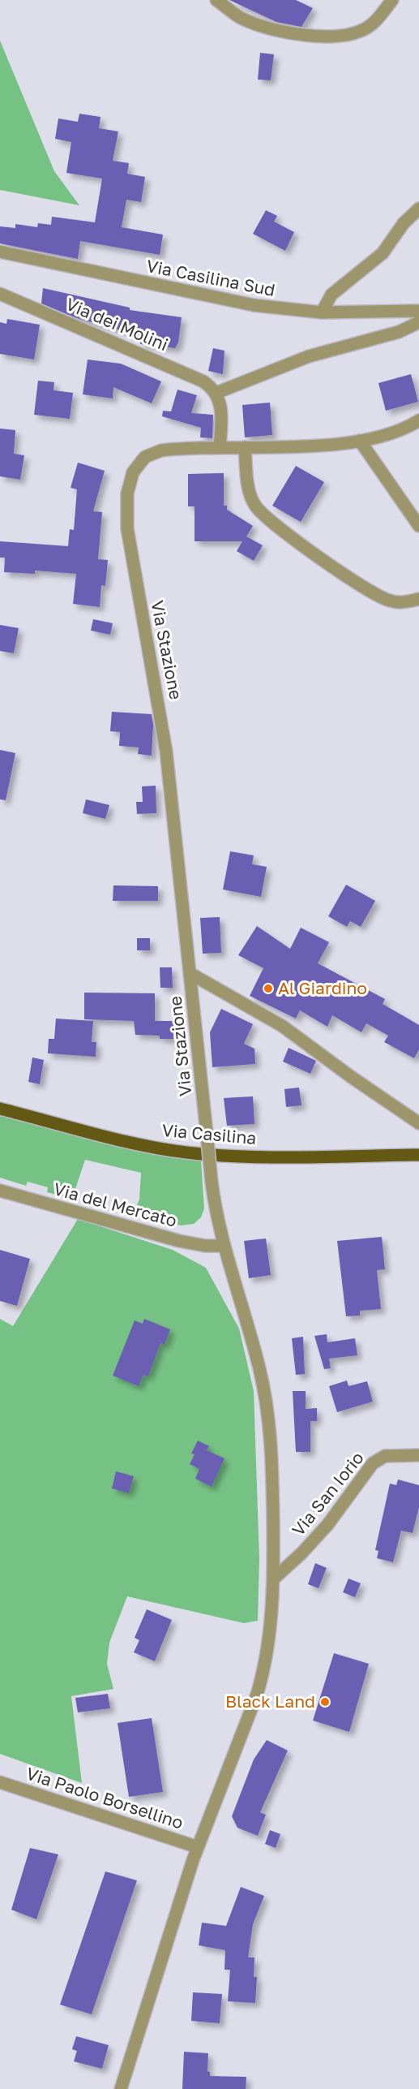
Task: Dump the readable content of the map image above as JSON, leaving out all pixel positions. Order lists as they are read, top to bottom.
{
  "streets": {
    "main road": ["Via Casilina"],
    "street": [
      "Via Casilina Sud",
      "Via dei Molini",
      "Via Stazione",
      "Via del Mercato",
      "Via San Iorio",
      "Via Paolo Borsellino"
    ]
  },
  "crossings": [
    ["Via Stazione", "Via del Mercato"],
    ["Via Stazione", "Via San Iorio"],
    ["Via Stazione", "Via Paolo Borsellino"]
  ],
  "places": ["Al Giardino", "Black Land"]
}
